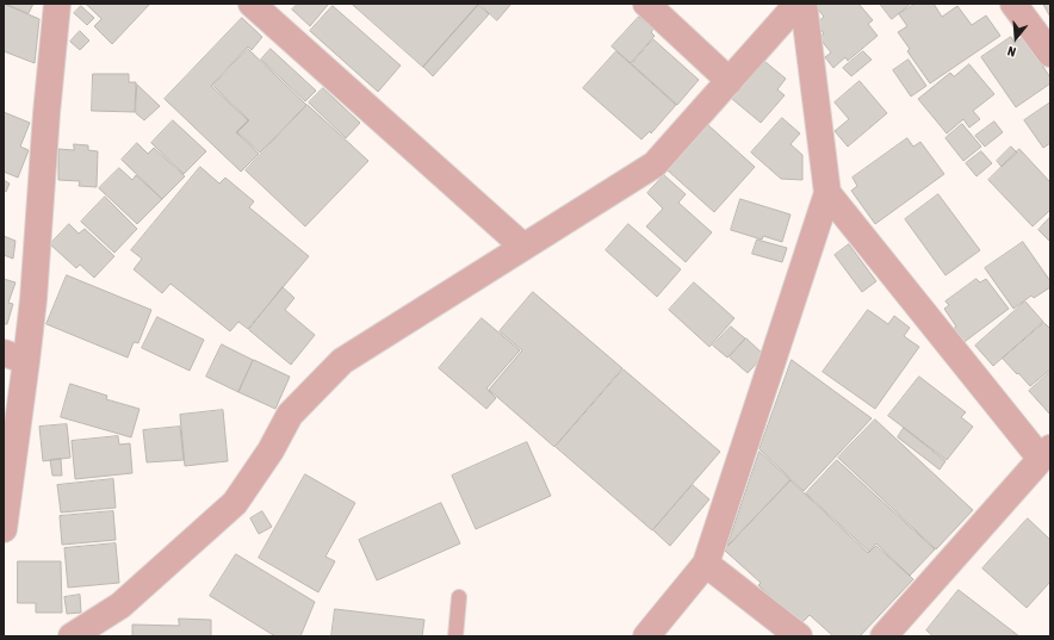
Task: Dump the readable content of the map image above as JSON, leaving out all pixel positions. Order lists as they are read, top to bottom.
{
  "north": "bottom"
}
